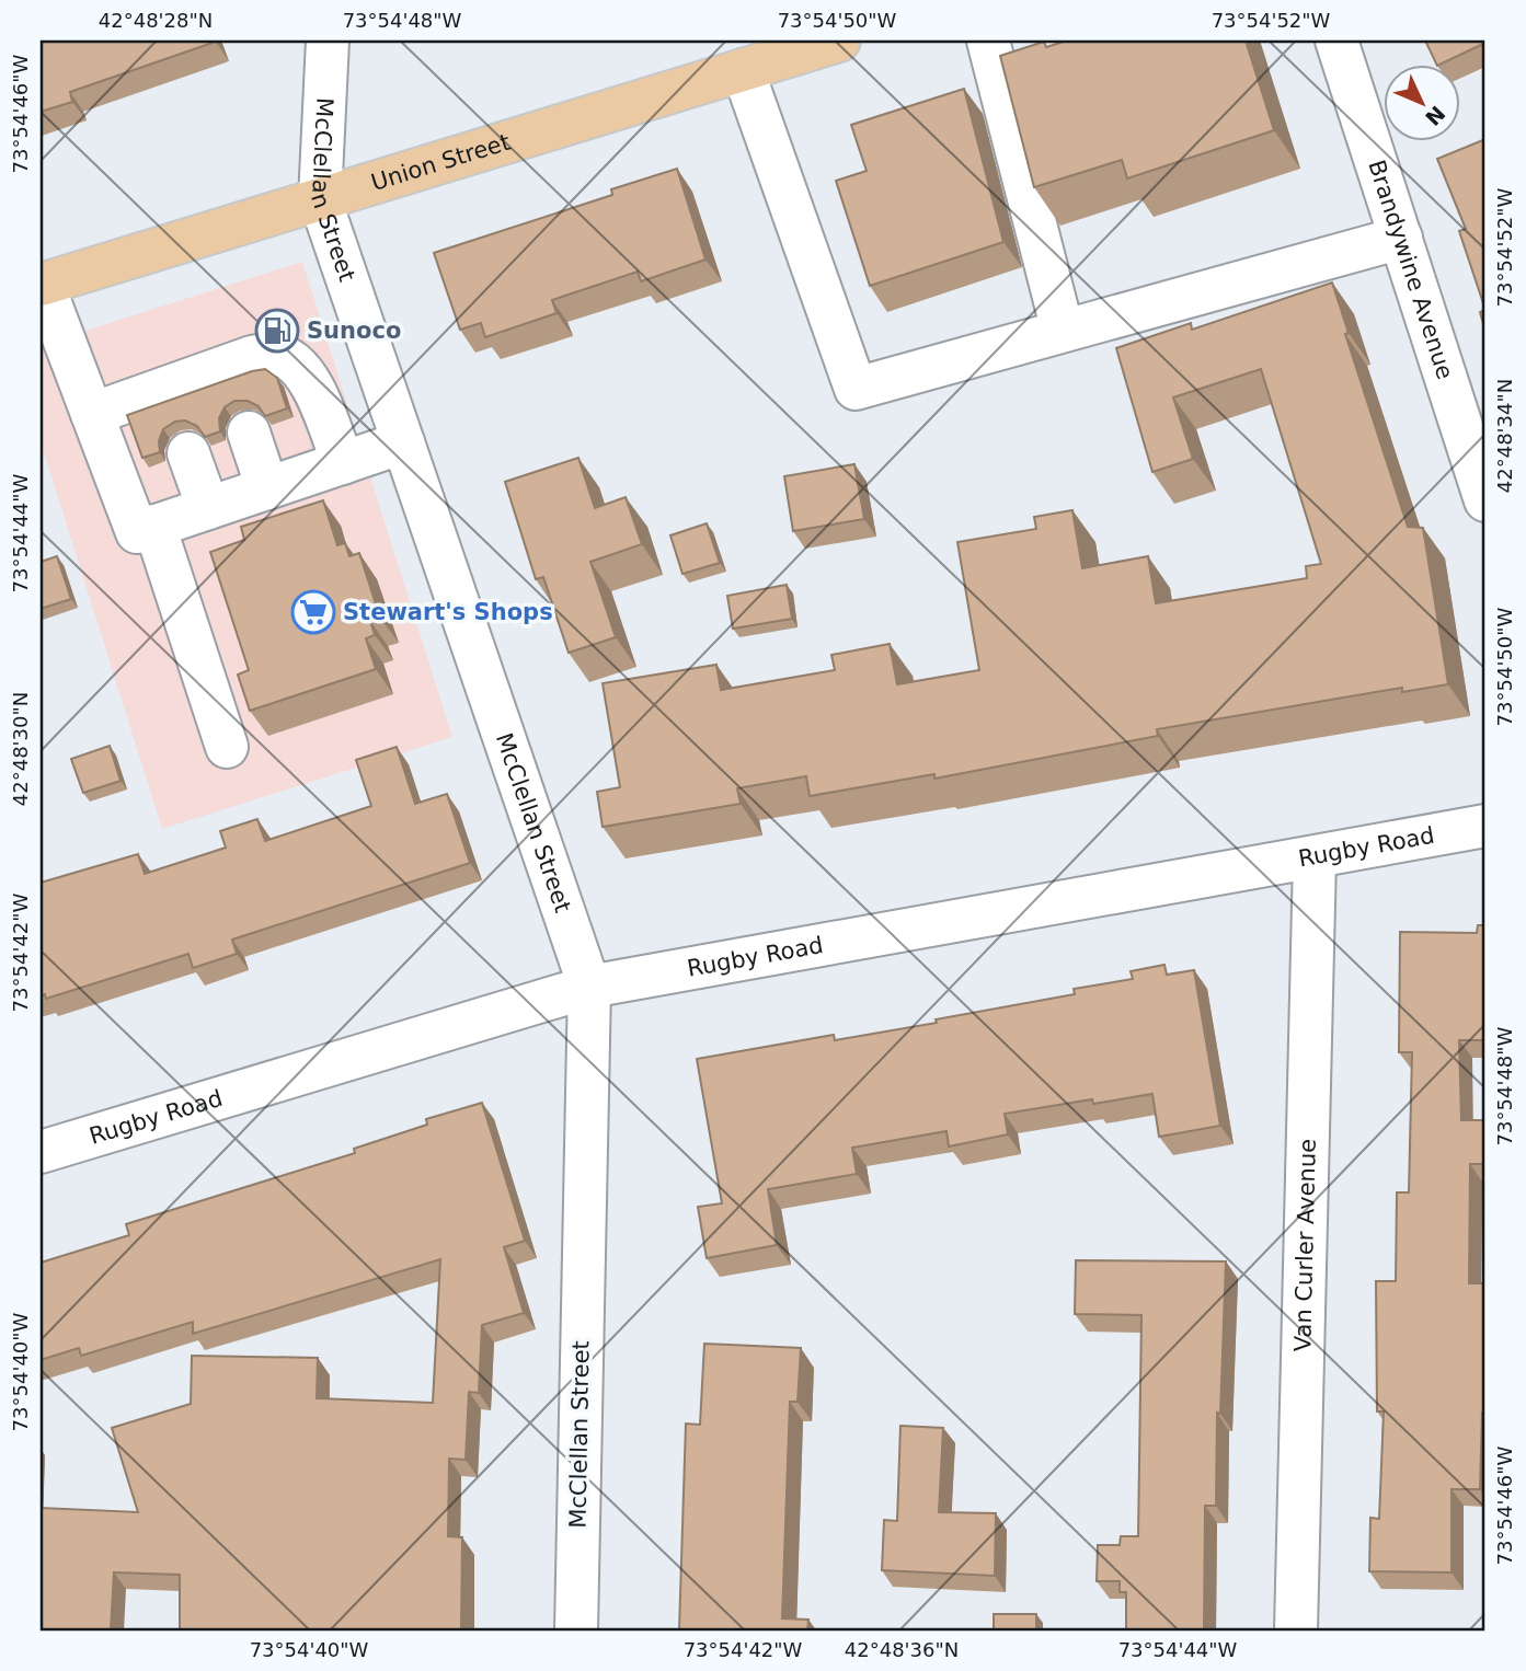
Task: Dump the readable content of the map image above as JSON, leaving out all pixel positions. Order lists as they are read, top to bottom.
{
  "streets": {
    "main road": ["Union Street"],
    "street": [
      "McClellan Street",
      "Brandywine Avenue",
      "Rugby Road",
      "Van Curler Avenue"
    ]
  },
  "crossings": [
    ["Union Street", "McClellan Street"],
    ["McClellan Street", "Rugby Road"],
    ["Rugby Road", "Van Curler Avenue"]
  ],
  "places": {
    "fuel station": ["Sunoco"],
    "supermarket": ["Stewart's Shops"]
  },
  "north": "bottom right",
  "coordinates": [
    "42°48'28\"N",
    "73°54'48\"W",
    "73°54'50\"W",
    "73°54'52\"W",
    "73°54'46\"W",
    "42°48'34\"N",
    "73°54'44\"W",
    "42°48'30\"N",
    "73°54'42\"W",
    "73°54'40\"W",
    "42°48'36\"N"
  ]
}
